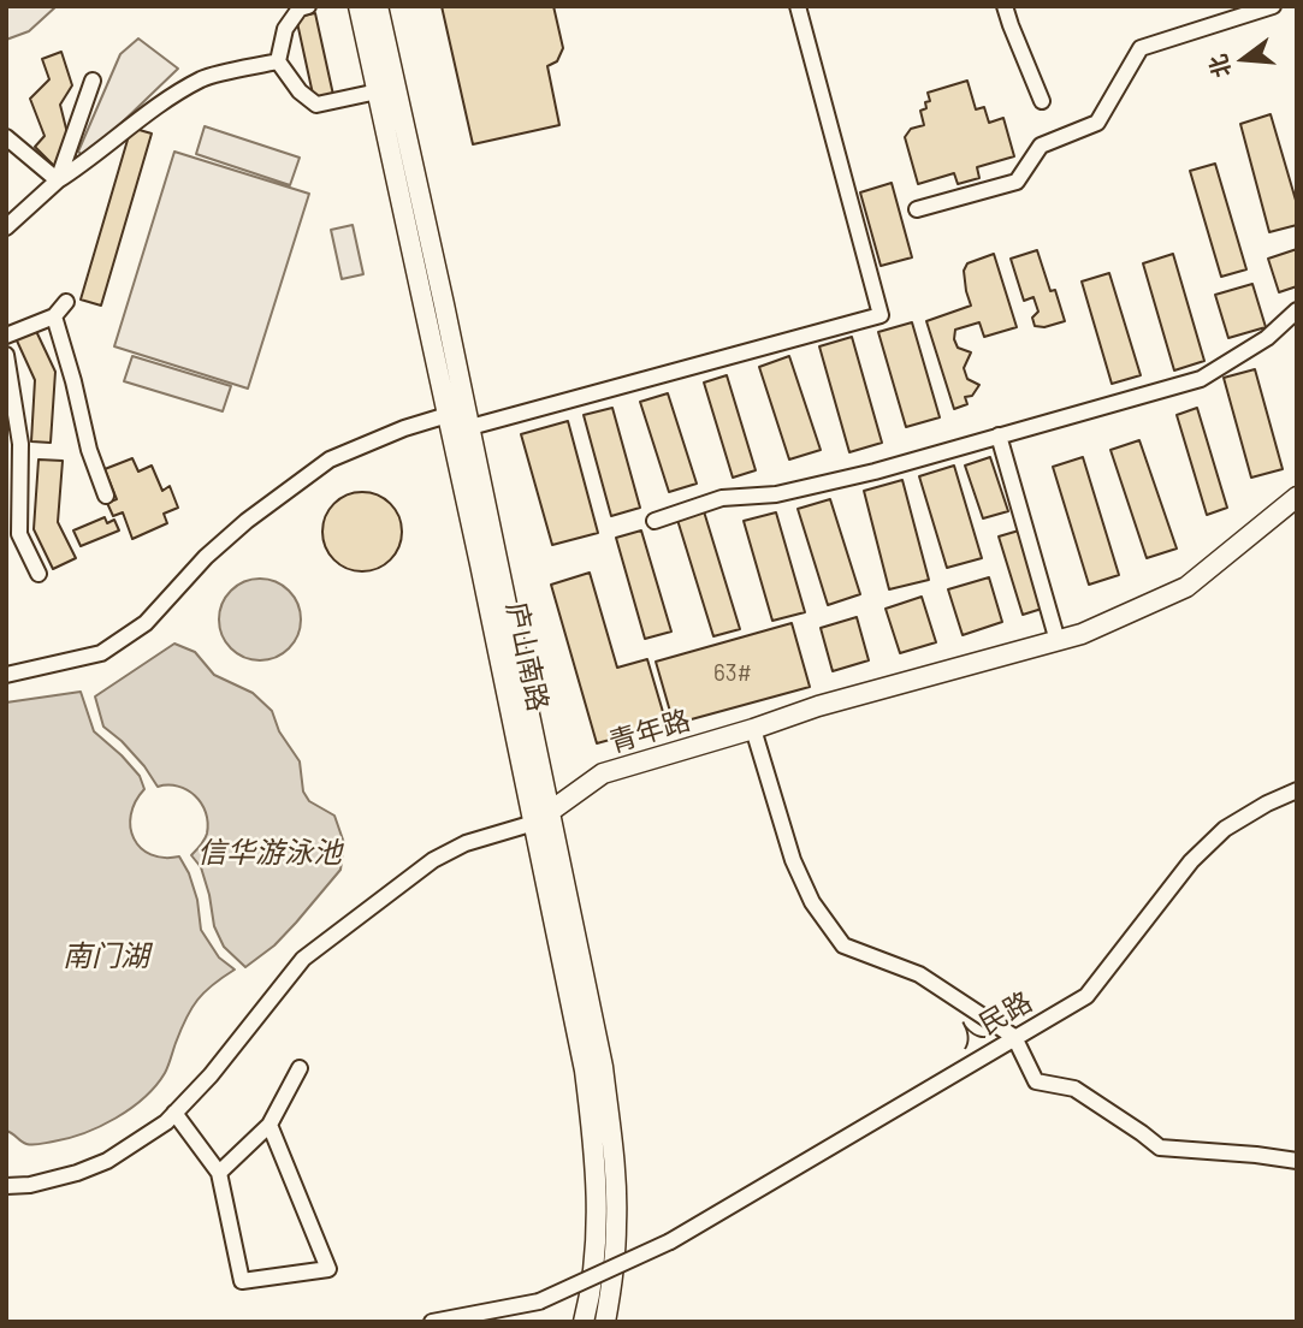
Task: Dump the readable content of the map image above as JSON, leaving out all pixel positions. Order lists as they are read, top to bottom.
{
  "streets": {
    "main road": ["庐山南路", "青年路"],
    "street": ["人民路"]
  },
  "crossings": [
    ["庐山南路", "青年路"]
  ],
  "water": ["信华游泳池", "南门湖"],
  "house_numbers": ["63#"],
  "north": "left"
}
